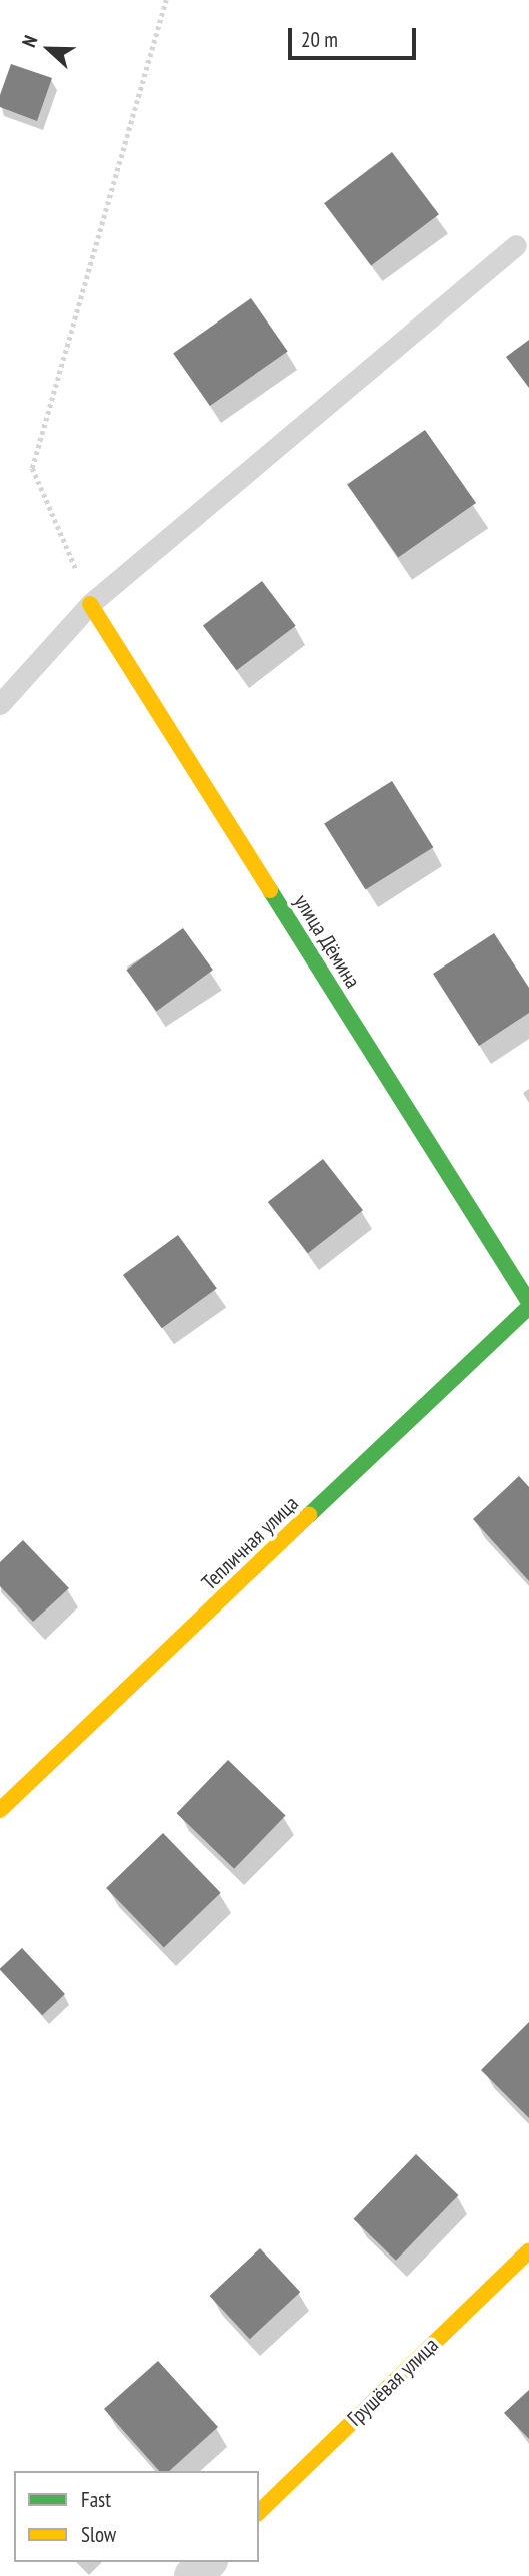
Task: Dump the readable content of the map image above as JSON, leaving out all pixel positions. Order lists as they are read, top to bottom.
{
  "streets": {
    "street": ["улица Дёмина", "Тепличная улица", "Грушёвая улица"]
  },
  "crossings": [
    ["улица Дёмина", "Тепличная улица"]
  ],
  "legend": ["Fast", "Slow"],
  "scale_bar": "20 m",
  "north": "left"
}
